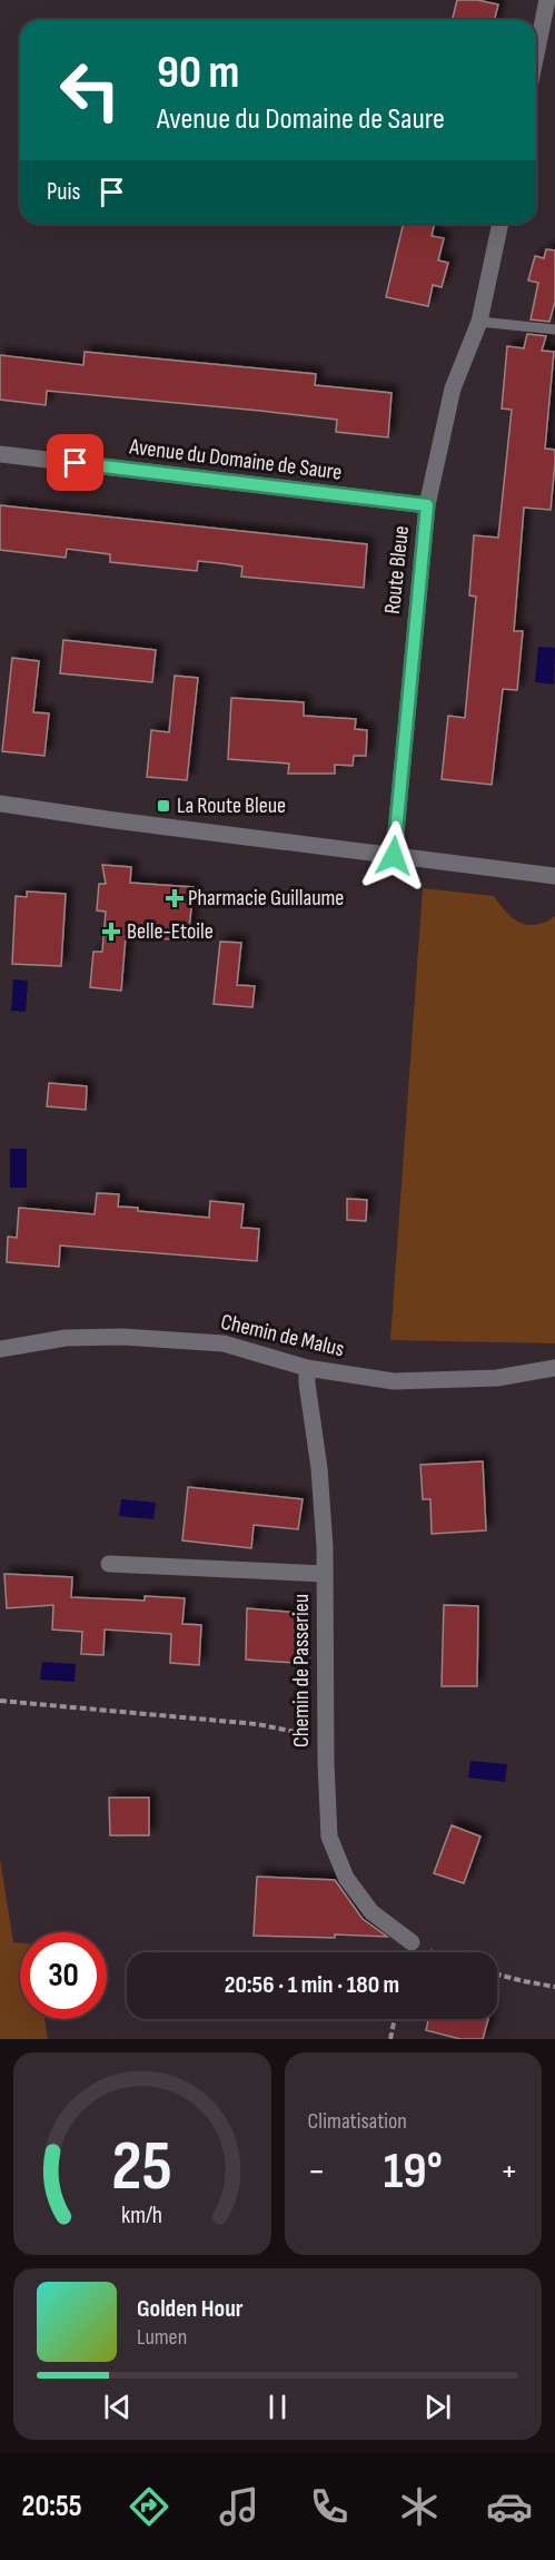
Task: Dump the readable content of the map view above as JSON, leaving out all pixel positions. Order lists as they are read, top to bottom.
{
  "streets": {
    "street": [
      "Avenue du Domaine de Saure",
      "Route Bleue",
      "Chemin de Malus",
      "Chemin de Passerieu"
    ]
  },
  "crossings": [
    ["Avenue du Domaine de Saure", "Route Bleue"],
    ["Chemin de Malus", "Chemin de Passerieu"]
  ],
  "places": {
    "transit": ["La Route Bleue"],
    "health": ["Pharmacie Guillaume", "Belle-Etoile"]
  },
  "page": {
    "turn": ["90 m", "Avenue du Domaine de Saure"],
    "then": "Puis",
    "limit": "30",
    "trip": "20:56 · 1 min · 180 m",
    "tile": "Climatisation",
    "heat": ["−", "19°", "+"],
    "song": ["Golden Hour", "Lumen"],
    "tabs": "20:55",
    "gauge": ["25", "km/h"]
  }
}
